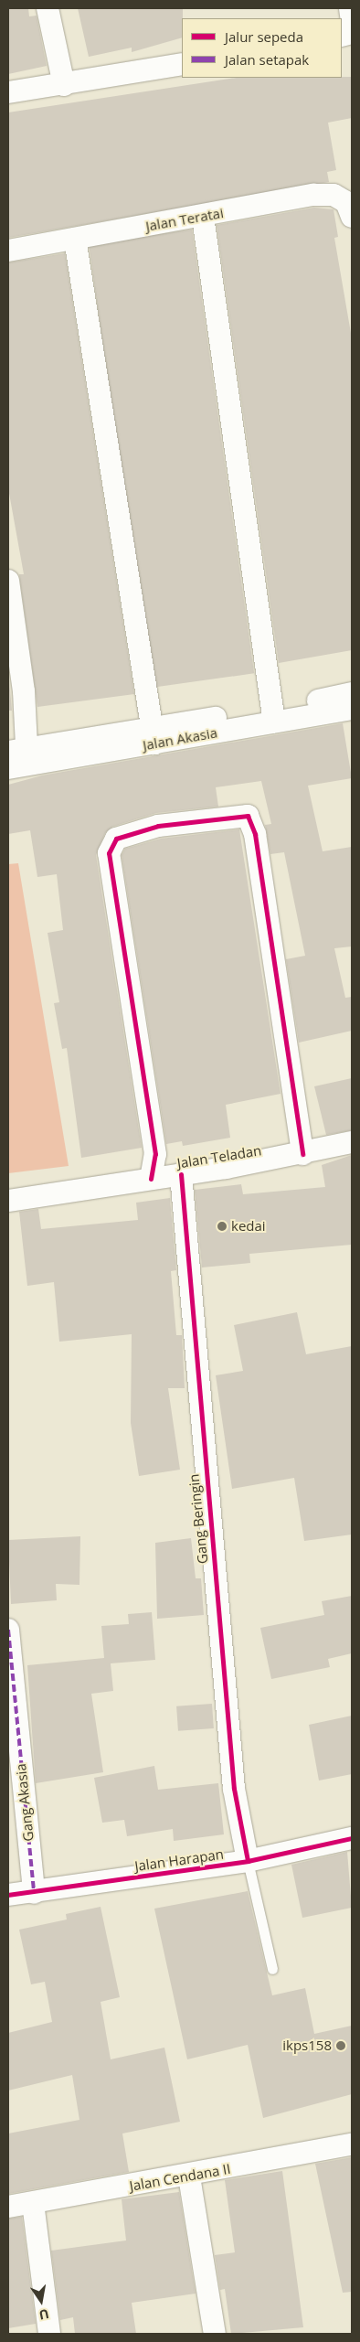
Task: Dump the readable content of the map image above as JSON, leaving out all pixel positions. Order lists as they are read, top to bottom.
{
  "streets": {
    "street": [
      "Jalan Teratai",
      "Jalan Akasia",
      "Jalan Teladan",
      "Gang Beringin",
      "Gang Akasia",
      "Jalan Harapan",
      "Jalan Cendana II"
    ]
  },
  "crossings": [
    ["Jalan Teladan", "Gang Beringin"],
    ["Gang Beringin", "Jalan Harapan"],
    ["Gang Akasia", "Jalan Harapan"]
  ],
  "places": ["kedai", "ikps158"],
  "legend": ["Jalur sepeda", "Jalan setapak"],
  "north": "bottom"
}
